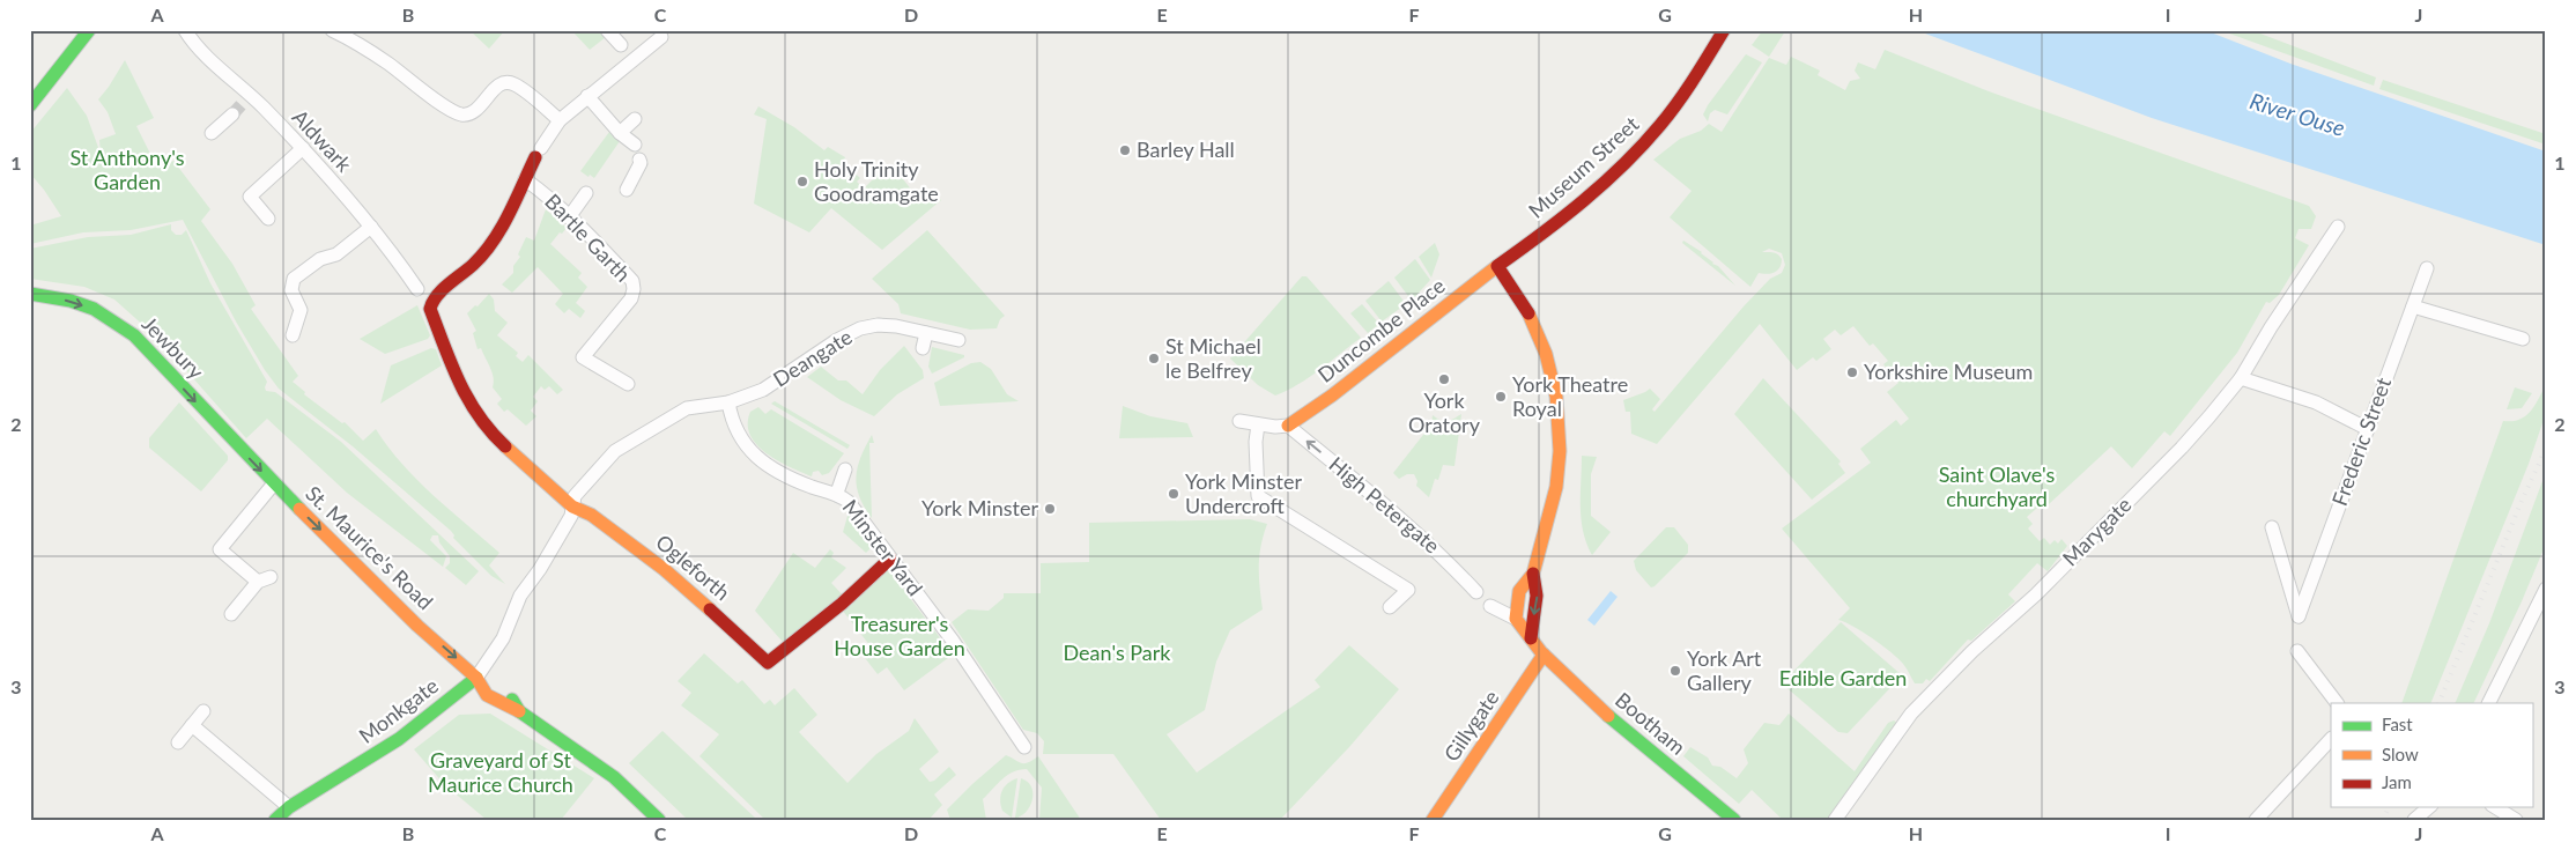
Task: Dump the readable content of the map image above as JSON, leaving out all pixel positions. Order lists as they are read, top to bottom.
{
  "streets": {
    "main road": [
      "Museum Street",
      "Duncombe Place",
      "Jewbury",
      "St. Maurice's Road",
      "Ogleforth",
      "Monkgate",
      "Bootham",
      "Gillygate"
    ],
    "street": [
      "Aldwark",
      "Bartle Garth",
      "Deangate",
      "Frederic Street",
      "High Petergate",
      "Marygate",
      "Minster Yard"
    ]
  },
  "crossings": [
    ["Museum Street", "Duncombe Place"],
    ["Duncombe Place", "High Petergate"],
    ["Jewbury", "St. Maurice's Road"],
    ["Deangate", "Ogleforth"],
    ["Deangate", "Monkgate"],
    ["St. Maurice's Road", "Monkgate"],
    ["Minster Yard", "Ogleforth"],
    ["Ogleforth", "Monkgate"],
    ["Bootham", "Gillygate"]
  ],
  "one_way": ["Jewbury", "High Petergate", "St. Maurice's Road"],
  "water": ["River Ouse"],
  "parks": [
    "St Anthony's Garden",
    "Saint Olave's churchyard",
    "Treasurer's House Garden",
    "Dean's Park",
    "Edible Garden",
    "Graveyard of St Maurice Church"
  ],
  "places": [
    "Barley Hall",
    "Holy Trinity Goodramgate",
    "St Michael le Belfrey",
    "Yorkshire Museum",
    "York Oratory",
    "York Theatre Royal",
    "York Minster Undercroft",
    "York Minster",
    "York Art Gallery"
  ],
  "legend": ["Fast", "Slow", "Jam"],
  "grid": {
    "columns": [
      "A",
      "B",
      "C",
      "D",
      "E",
      "F",
      "G",
      "H",
      "I",
      "J"
    ],
    "rows": ["1", "2", "3"]
  }
}
